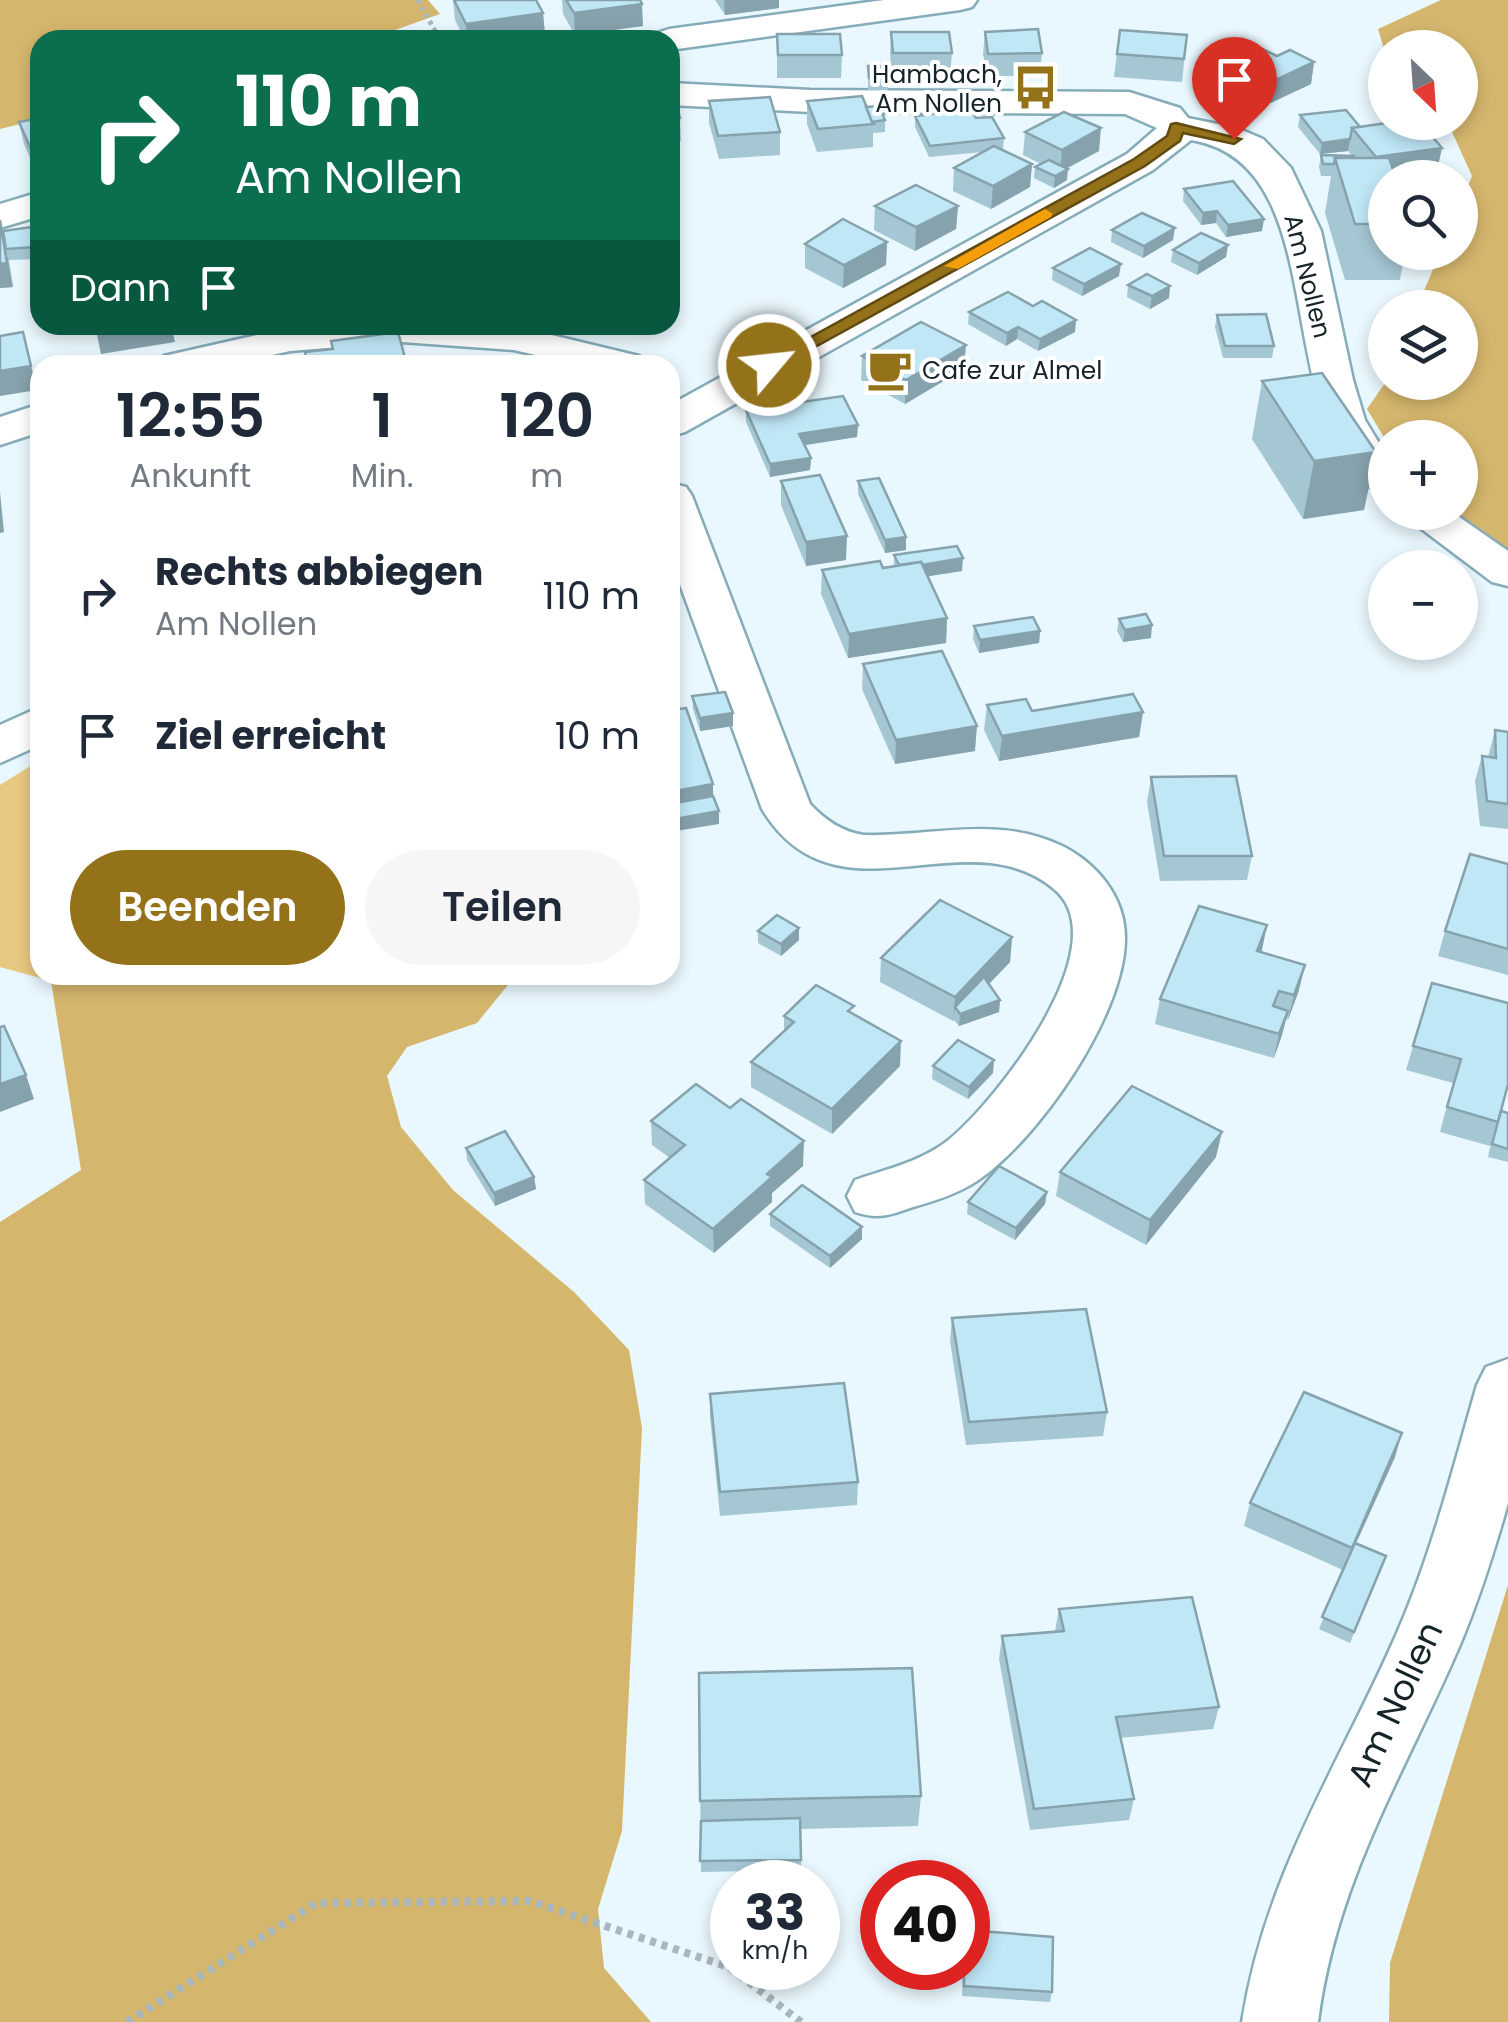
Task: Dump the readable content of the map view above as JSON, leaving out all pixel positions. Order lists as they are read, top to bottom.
{
  "streets": {
    "street": ["Am Nollen"]
  },
  "places": {
    "bus stop": ["Hambach, Am Nollen"],
    "cafe": ["Cafe zur Almel"]
  },
  "north": "bottom right",
  "page": {
    "map_buttons": ["+", "−"],
    "turn": ["110 m", "Am Nollen"],
    "then": "Dann",
    "eta": [
      "12:55",
      "Ankunft",
      "1",
      "Min.",
      "120",
      "m"
    ],
    "list": [
      {
        "name": "Rechts abbiegen",
        "note": "Am Nollen",
        "value": "110 m"
      },
      {
        "name": "Ziel erreicht",
        "value": "10 m"
      }
    ],
    "buttons": ["Beenden", "Teilen"],
    "speed": "33 km/h",
    "limit": "40"
  }
}
